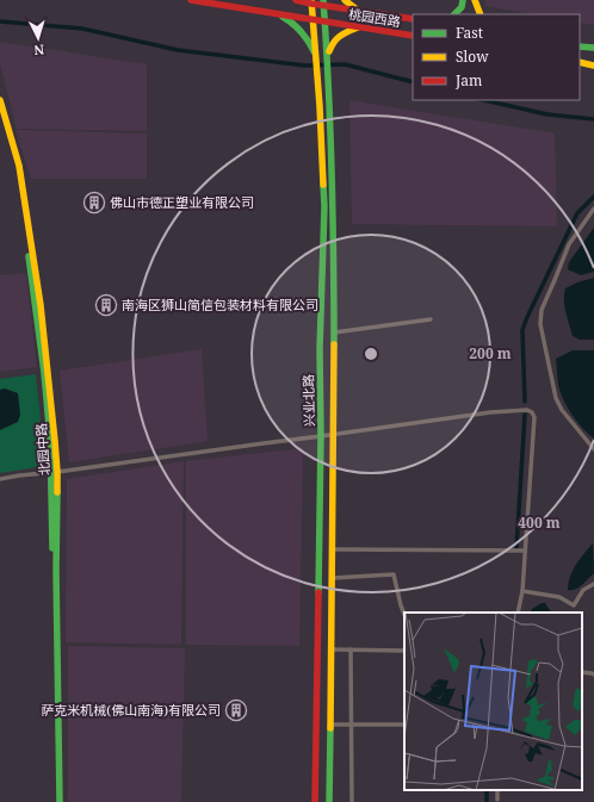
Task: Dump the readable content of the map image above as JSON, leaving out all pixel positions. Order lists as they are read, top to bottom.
{
  "streets": {
    "main road": ["桃园西路", "兴业北路", "北园中路"]
  },
  "crossings": [
    ["桃园西路", "兴业北路"]
  ],
  "places": {
    "building": ["佛山市德正塑业有限公司", "南海区狮山简信包装材料有限公司", "萨克米机械(佛山南海)有限公司"]
  },
  "legend": ["Fast", "Slow", "Jam"],
  "north": "bottom",
  "rings": ["200 m", "400 m"]
}
